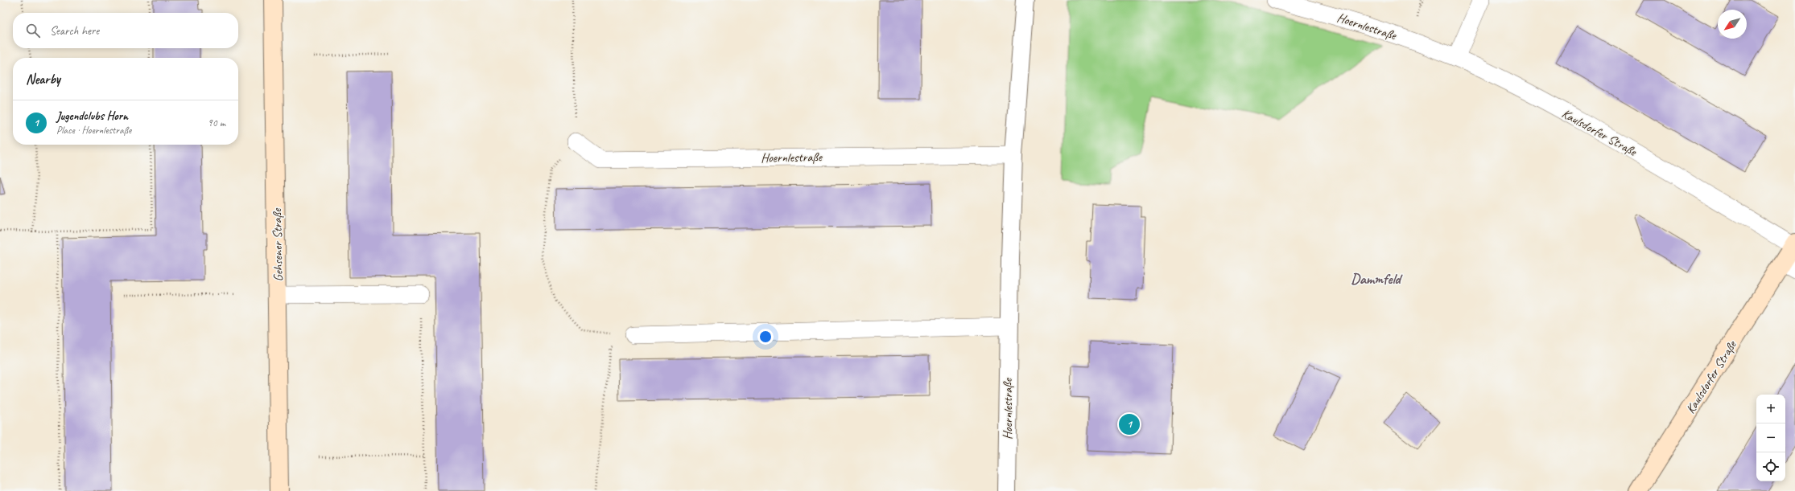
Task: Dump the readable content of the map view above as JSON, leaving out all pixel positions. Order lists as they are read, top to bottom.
{
  "streets": {
    "main road": ["Kaulsdorfer Straße", "Gehsener Straße"],
    "street": ["Hoernlestraße"]
  },
  "crossings": [
    ["Hoernlestraße", "Kaulsdorfer Straße"]
  ],
  "districts": ["Dammfeld"],
  "north": "bottom left",
  "page": {
    "search": "Search here",
    "heading": "Nearby",
    "list": [
      {
        "mark": "1",
        "name": "Jugendclubs Horn",
        "note": "Place · Hoernlestraße",
        "value": "90 m"
      }
    ],
    "map_buttons": ["+", "−"],
    "pins": "1"
  }
}
